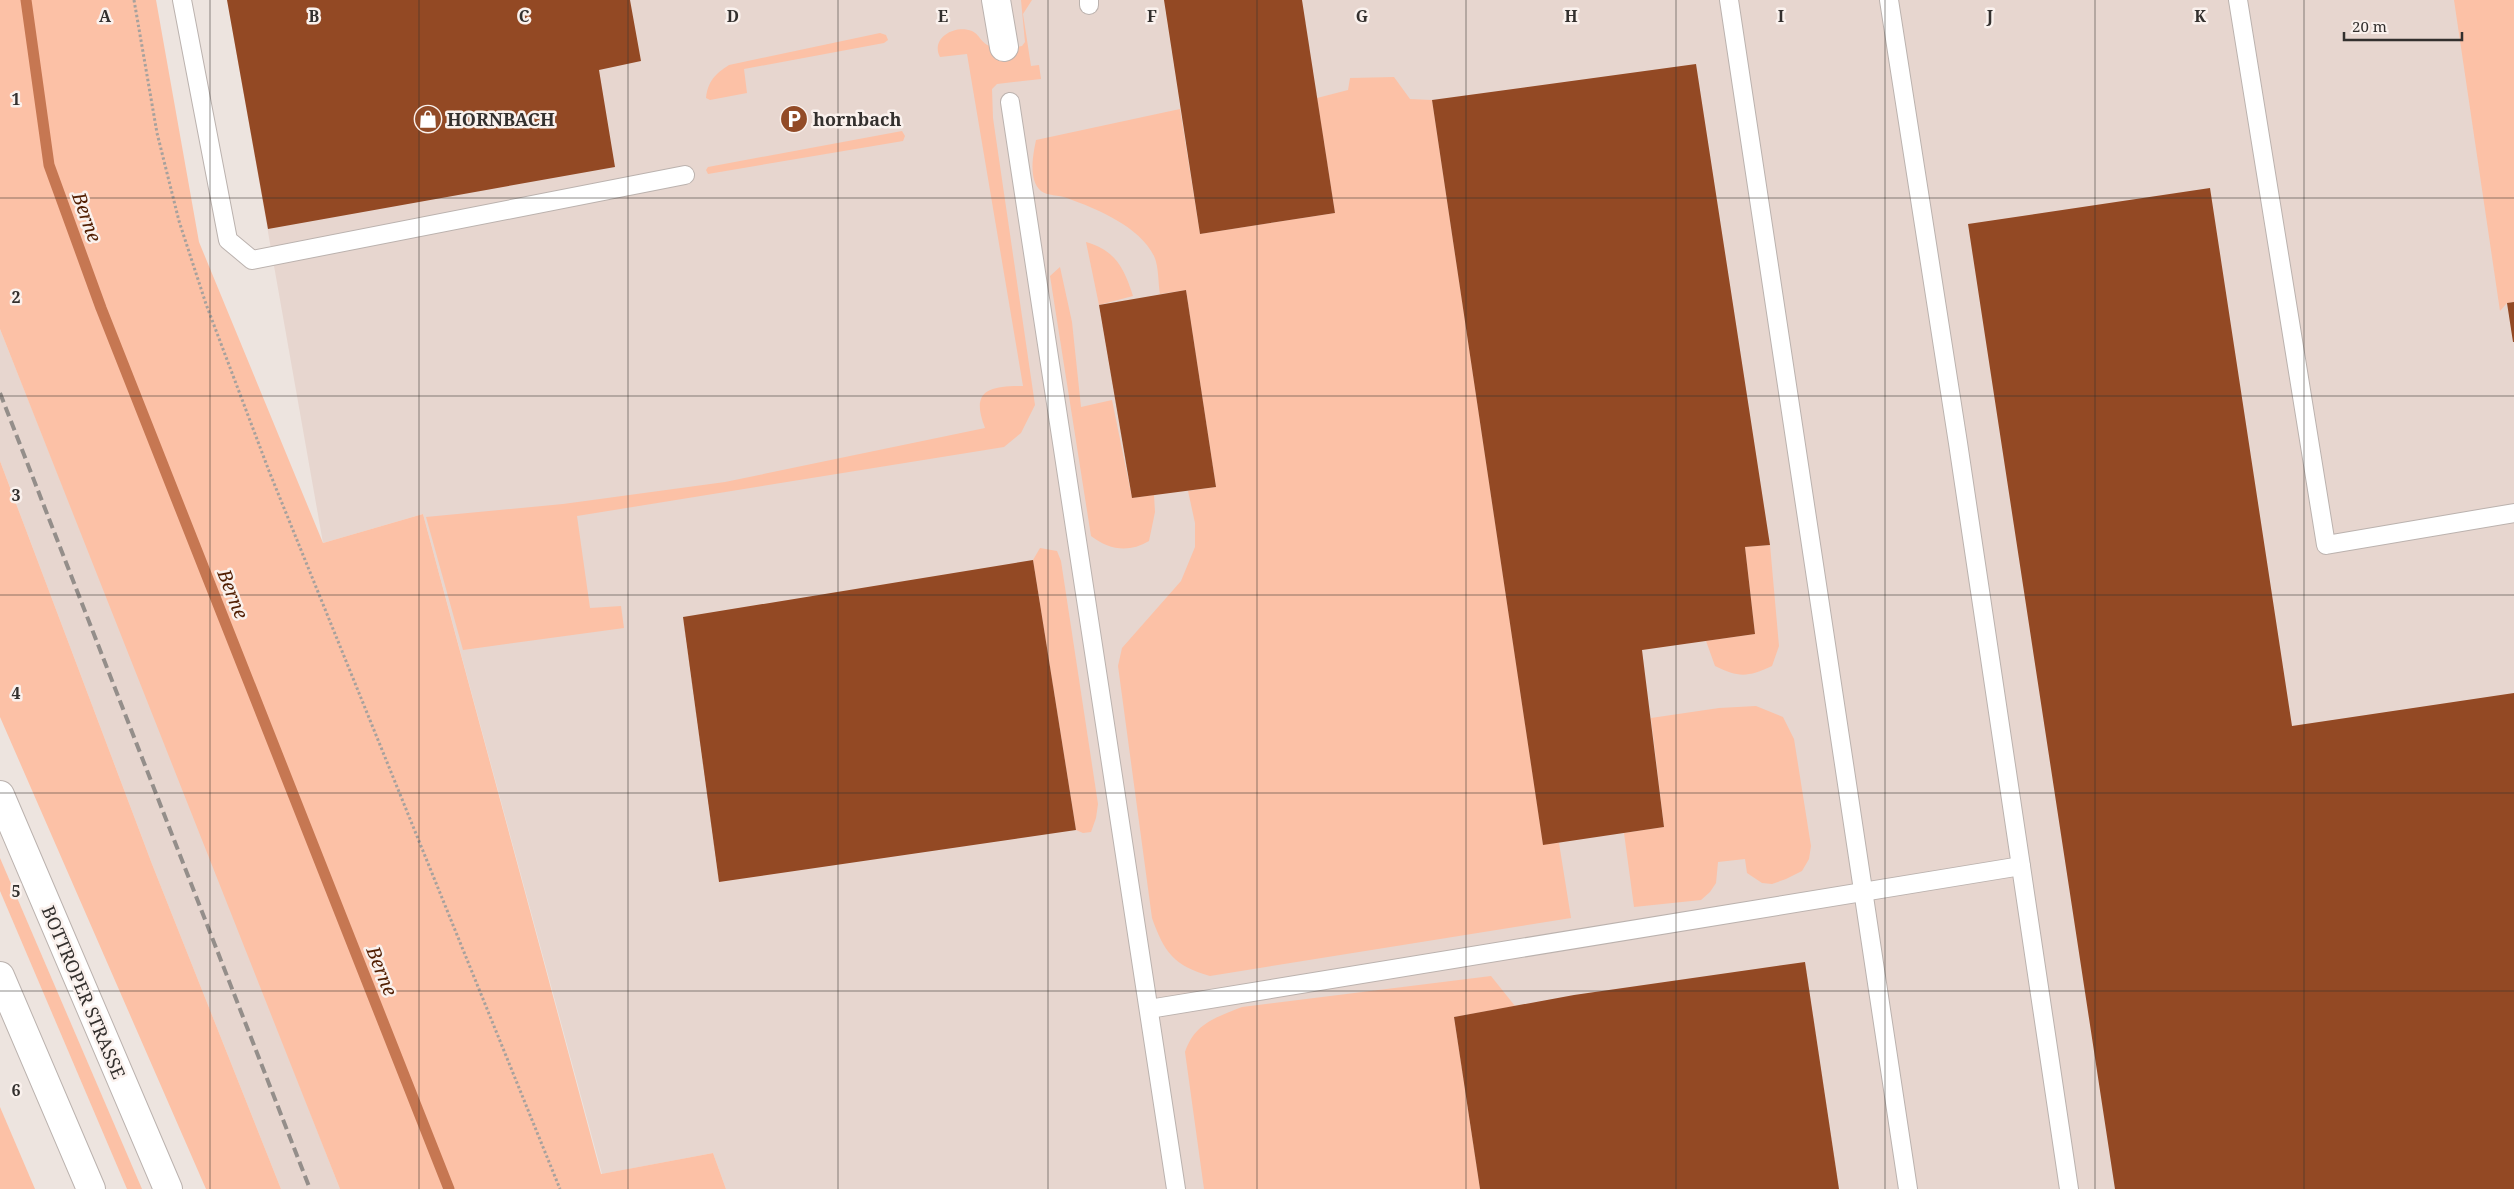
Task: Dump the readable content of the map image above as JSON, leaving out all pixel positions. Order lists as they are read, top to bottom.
{
  "streets": {
    "main road": ["BOTTROPER STRASSE"]
  },
  "water": ["Berne"],
  "places": {
    "shop": ["HORNBACH"],
    "parking": ["hornbach"]
  },
  "scale_bar": "20 m",
  "grid": {
    "columns": [
      "A",
      "B",
      "C",
      "D",
      "E",
      "F",
      "G",
      "H",
      "I",
      "J",
      "K"
    ],
    "rows": [
      "1",
      "2",
      "3",
      "4",
      "5",
      "6"
    ]
  }
}
